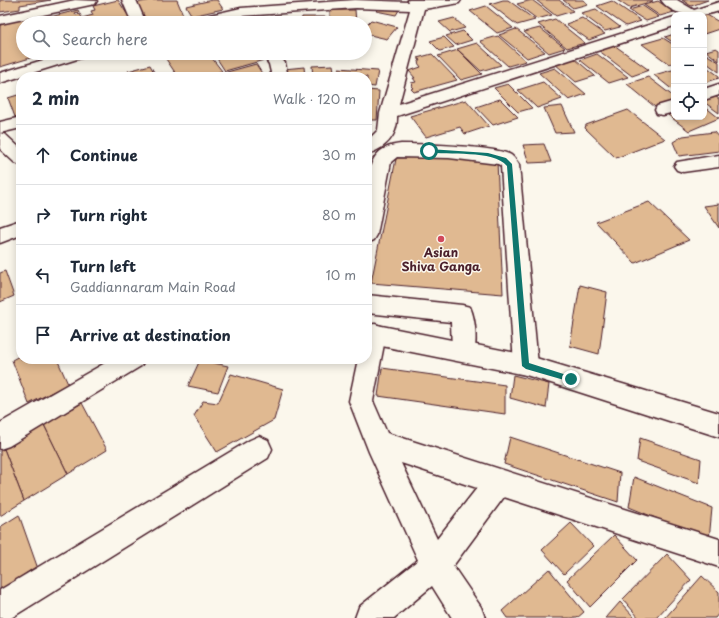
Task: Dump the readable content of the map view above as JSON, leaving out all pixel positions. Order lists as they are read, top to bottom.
{
  "places": ["Asian Shiva Ganga"],
  "page": {
    "map_buttons": ["+", "−"],
    "search": "Search here",
    "heading": ["2 min", "Walk · 120 m"],
    "list": [
      ["Continue", "30 m"],
      ["Turn right", "80 m"],
      ["Turn left", "Gaddiannaram Main Road", "10 m"],
      "Arrive at destination"
    ]
  }
}
